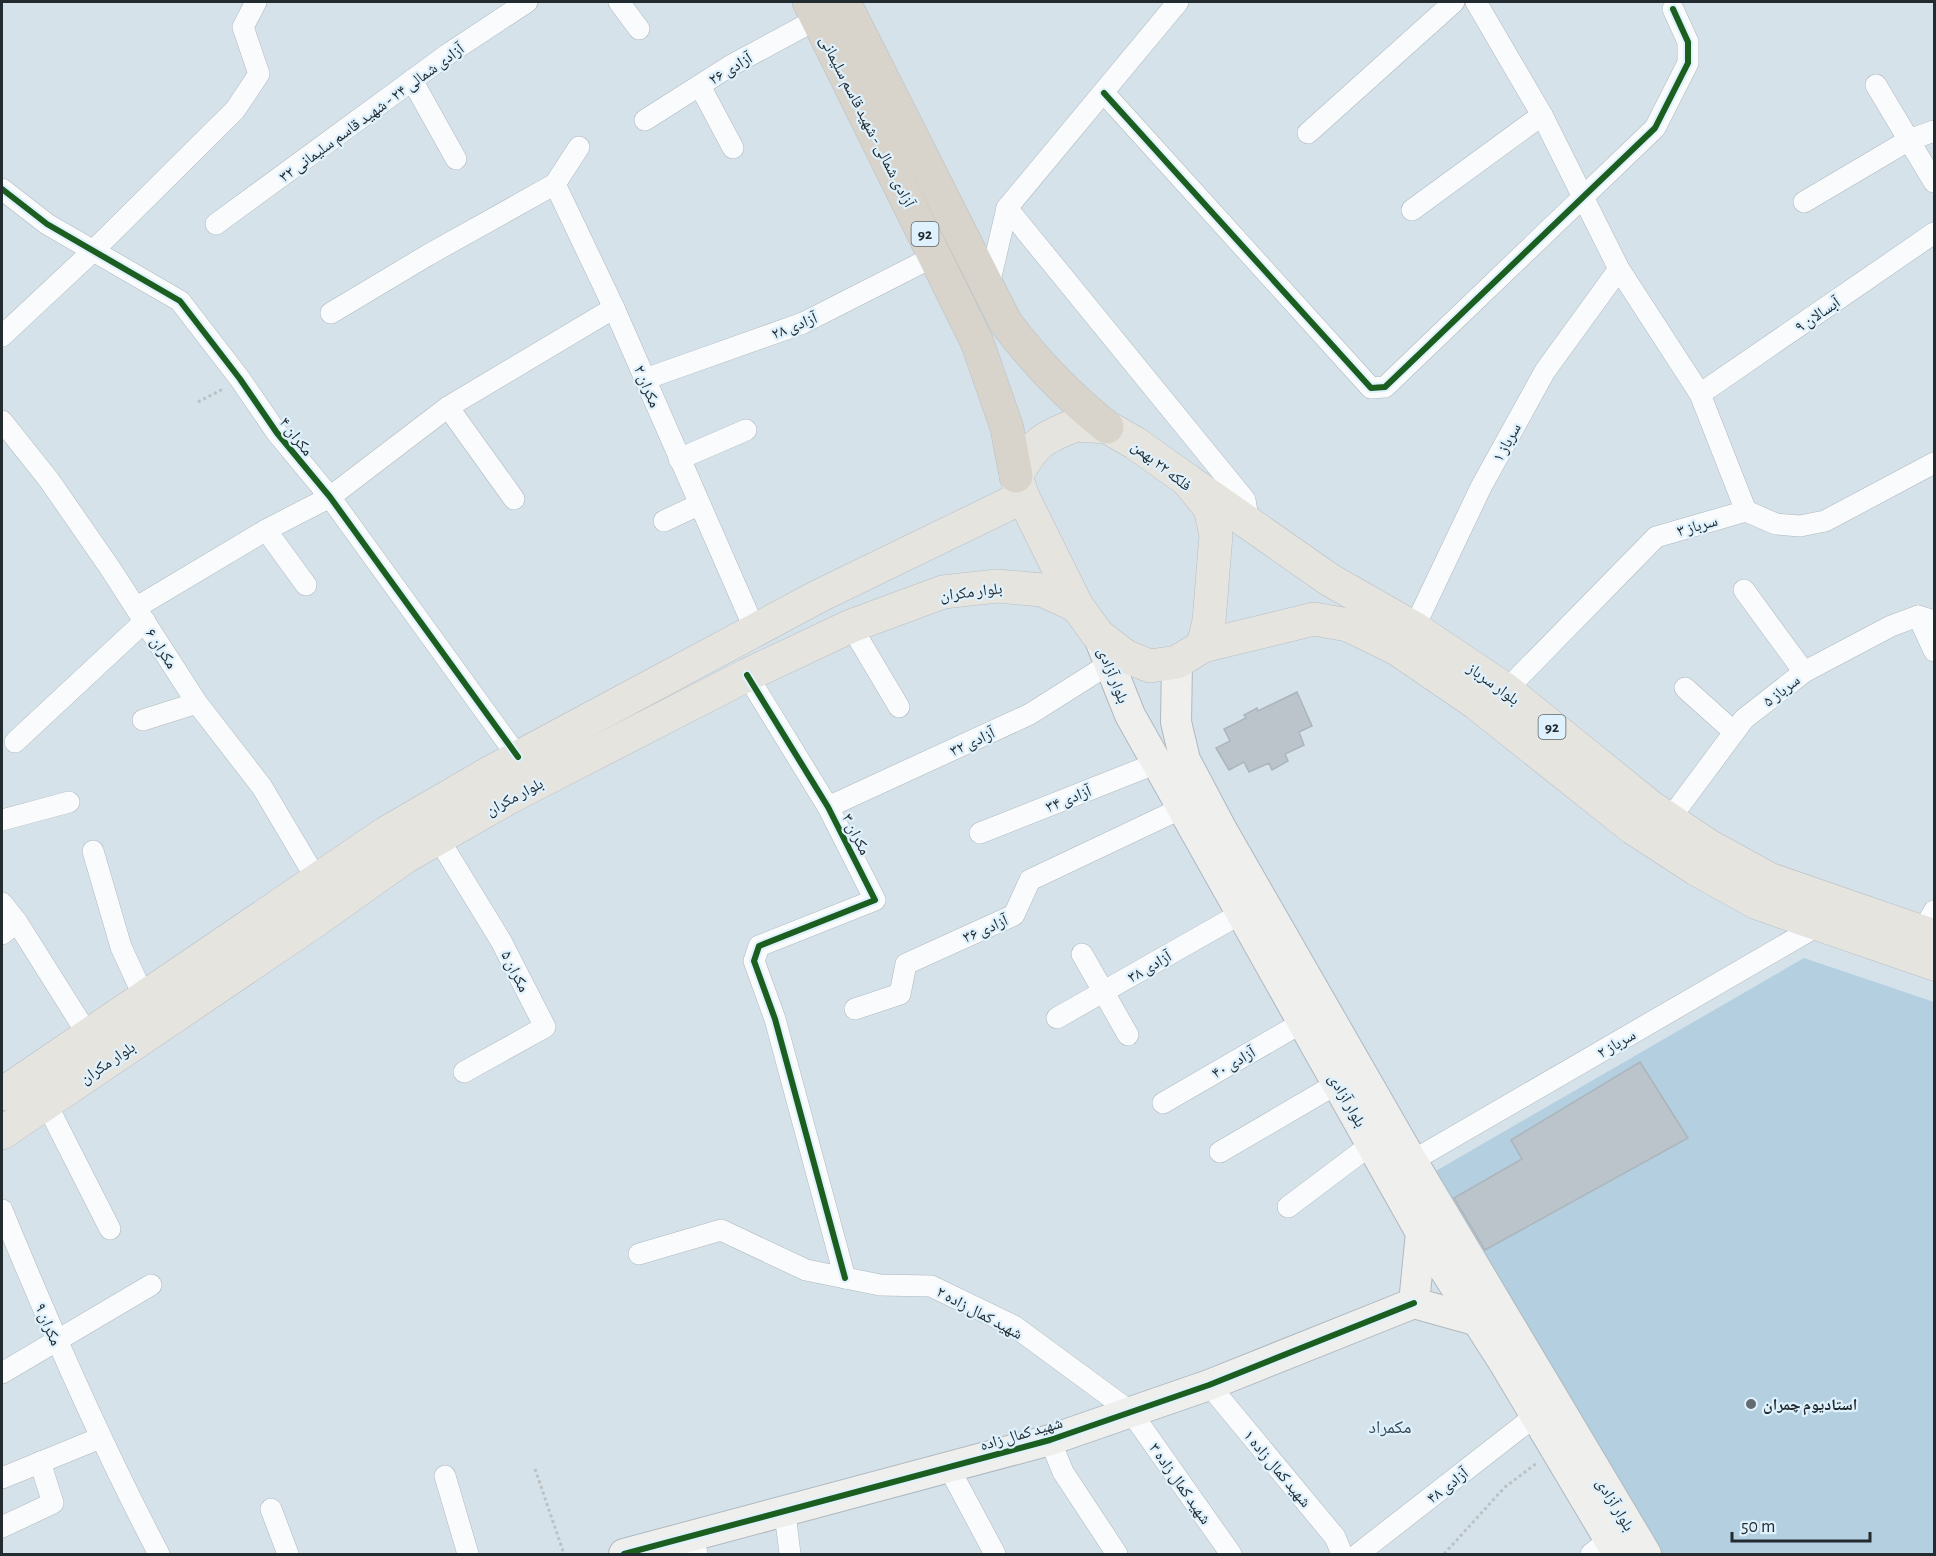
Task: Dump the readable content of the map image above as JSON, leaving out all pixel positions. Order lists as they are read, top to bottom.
{
  "streets": {
    "highway": ["آزادی شمالی - شهید قاسم سلیمانی", "92"],
    "main road": [
      "فلکه ۲۲ بهمن",
      "بلوار مکران",
      "بلوار آزادی",
      "بلوار سرباز",
      "شهید کمال زاده"
    ],
    "street": [
      "آزادی ۲۶",
      "آزادی شمالی ۲۴ - شهید قاسم سلیمانی ۳۲",
      "آبسالان ۹",
      "آزادی ۲۸",
      "مکران ۲",
      "مکران ۴",
      "سرباز ۱",
      "سرباز ۳",
      "مکران ۶",
      "سرباز ۵",
      "آزادی ۳۲",
      "آزادی ۳۴",
      "مکران ۳",
      "آزادی ۳۶",
      "آزادی ۳۸",
      "مکران ۵",
      "سرباز ۲",
      "آزادی ۴۰",
      "شهید کمال زاده ۲",
      "مکران ۹",
      "شهید کمال زاده ۱",
      "شهید کمال زاده ۳",
      "آزادی ۴۸"
    ]
  },
  "crossings": [
    ["آزادی ۲۶", "آزادی شمالی - شهید قاسم سلیمانی"],
    ["آزادی شمالی - شهید قاسم سلیمانی", "92"],
    ["آزادی شمالی - شهید قاسم سلیمانی", "آزادی ۲۸"],
    ["آزادی شمالی - شهید قاسم سلیمانی", "فلکه ۲۲ بهمن"],
    ["آزادی شمالی - شهید قاسم سلیمانی", "بلوار مکران"],
    ["92", "فلکه ۲۲ بهمن"],
    ["92", "بلوار مکران"],
    ["92", "بلوار آزادی"],
    ["92", "بلوار سرباز"],
    ["92", "آزادی ۳۲"],
    ["آزادی ۲۸", "مکران ۲"],
    ["مکران ۲", "بلوار مکران"],
    ["مکران ۴", "بلوار مکران"],
    ["سرباز ۱", "بلوار سرباز"],
    ["فلکه ۲۲ بهمن", "بلوار مکران"],
    ["فلکه ۲۲ بهمن", "بلوار آزادی"],
    ["فلکه ۲۲ بهمن", "بلوار سرباز"],
    ["سرباز ۳", "بلوار سرباز"],
    ["بلوار مکران", "مکران ۶"],
    ["بلوار مکران", "مکران ۳"],
    ["بلوار مکران", "مکران ۵"],
    ["بلوار آزادی", "بلوار سرباز"],
    ["بلوار آزادی", "آزادی ۳۲"],
    ["بلوار آزادی", "آزادی ۳۴"],
    ["بلوار آزادی", "آزادی ۳۶"],
    ["بلوار آزادی", "آزادی ۳۸"],
    ["بلوار آزادی", "سرباز ۲"],
    ["بلوار آزادی", "آزادی ۴۰"],
    ["بلوار آزادی", "آزادی ۴۸"],
    ["بلوار سرباز", "سرباز ۵"],
    ["بلوار سرباز", "سرباز ۲"],
    ["آزادی ۳۲", "مکران ۳"],
    ["مکران ۳", "شهید کمال زاده ۲"],
    ["شهید کمال زاده ۲", "شهید کمال زاده"],
    ["شهید کمال زاده ۲", "شهید کمال زاده ۳"],
    ["شهید کمال زاده", "شهید کمال زاده ۱"],
    ["شهید کمال زاده", "شهید کمال زاده ۳"]
  ],
  "districts": ["مکمراد"],
  "places": ["استادیوم چمران"],
  "scale_bar": "50 m"
}
